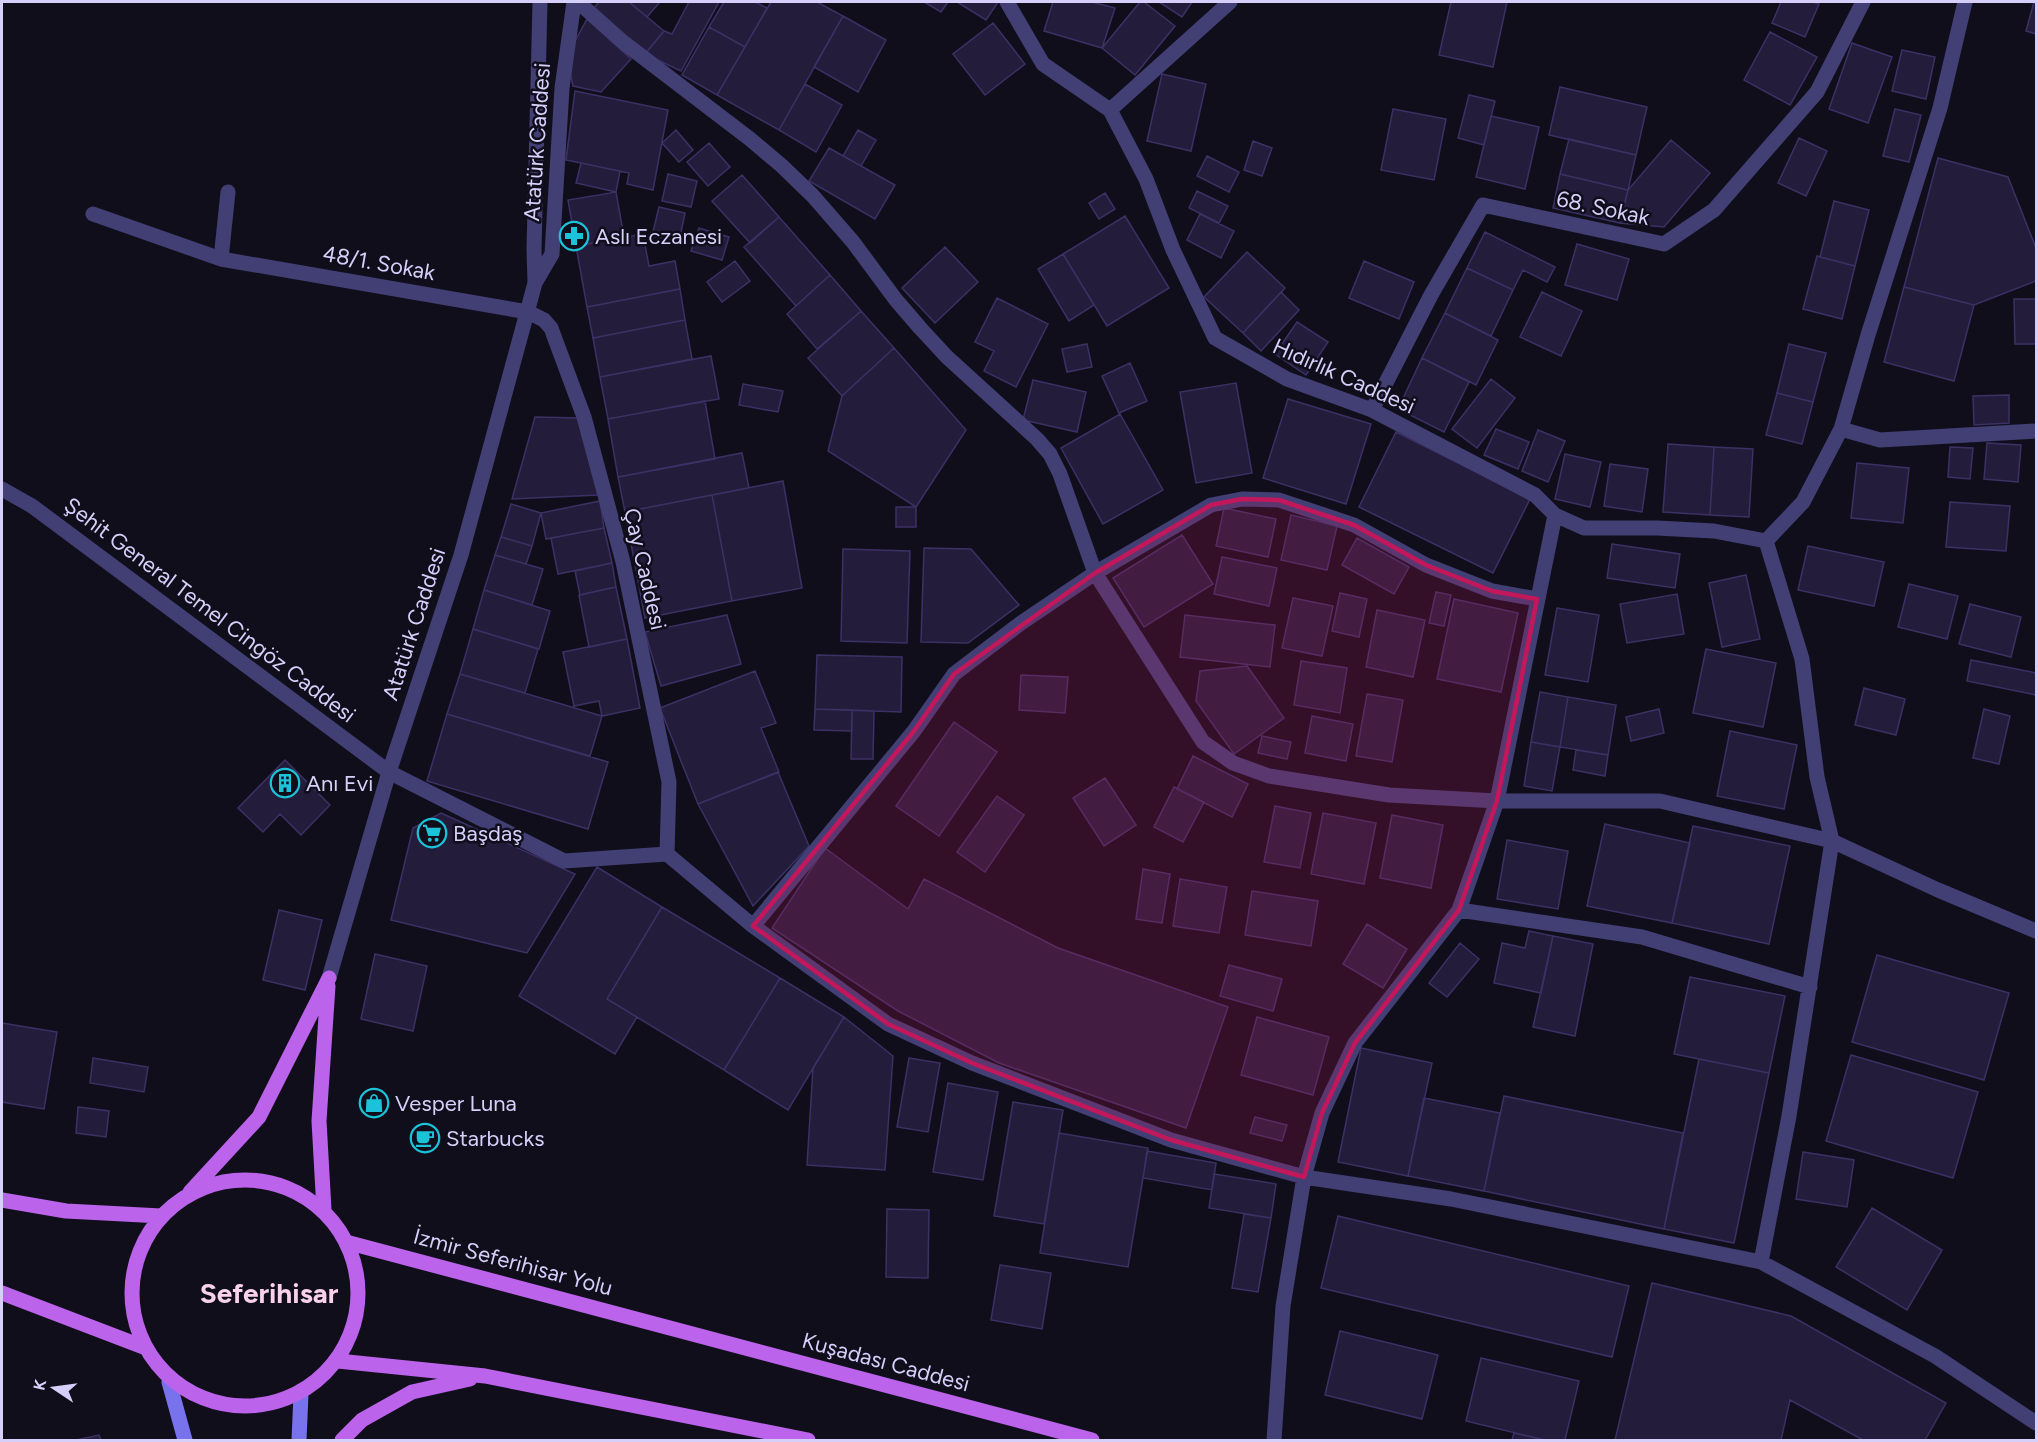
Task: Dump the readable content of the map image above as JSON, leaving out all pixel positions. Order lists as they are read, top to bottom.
{
  "streets": {
    "main road": ["İzmir Seferihisar Yolu", "Kuşadası Caddesi"],
    "street": [
      "Atatürk Caddesi",
      "68. Sokak",
      "48/1. Sokak",
      "Hıdırlık Caddesi",
      "Çay Caddesi",
      "Şehit General Temel Cingöz Caddesi"
    ]
  },
  "crossings": [
    ["Atatürk Caddesi", "48/1. Sokak"],
    ["Atatürk Caddesi", "Çay Caddesi"],
    ["Atatürk Caddesi", "Şehit General Temel Cingöz Caddesi"],
    ["68. Sokak", "Hıdırlık Caddesi"],
    ["48/1. Sokak", "Çay Caddesi"],
    ["Çay Caddesi", "Şehit General Temel Cingöz Caddesi"],
    ["İzmir Seferihisar Yolu", "Kuşadası Caddesi"]
  ],
  "districts": ["Seferihisar"],
  "places": {
    "pharmacy": ["Aslı Eczanesi"],
    "building": ["Anı Evi"],
    "supermarket": ["Başdaş"],
    "shop": ["Vesper Luna"],
    "cafe": ["Starbucks"]
  },
  "north": "left"
}
